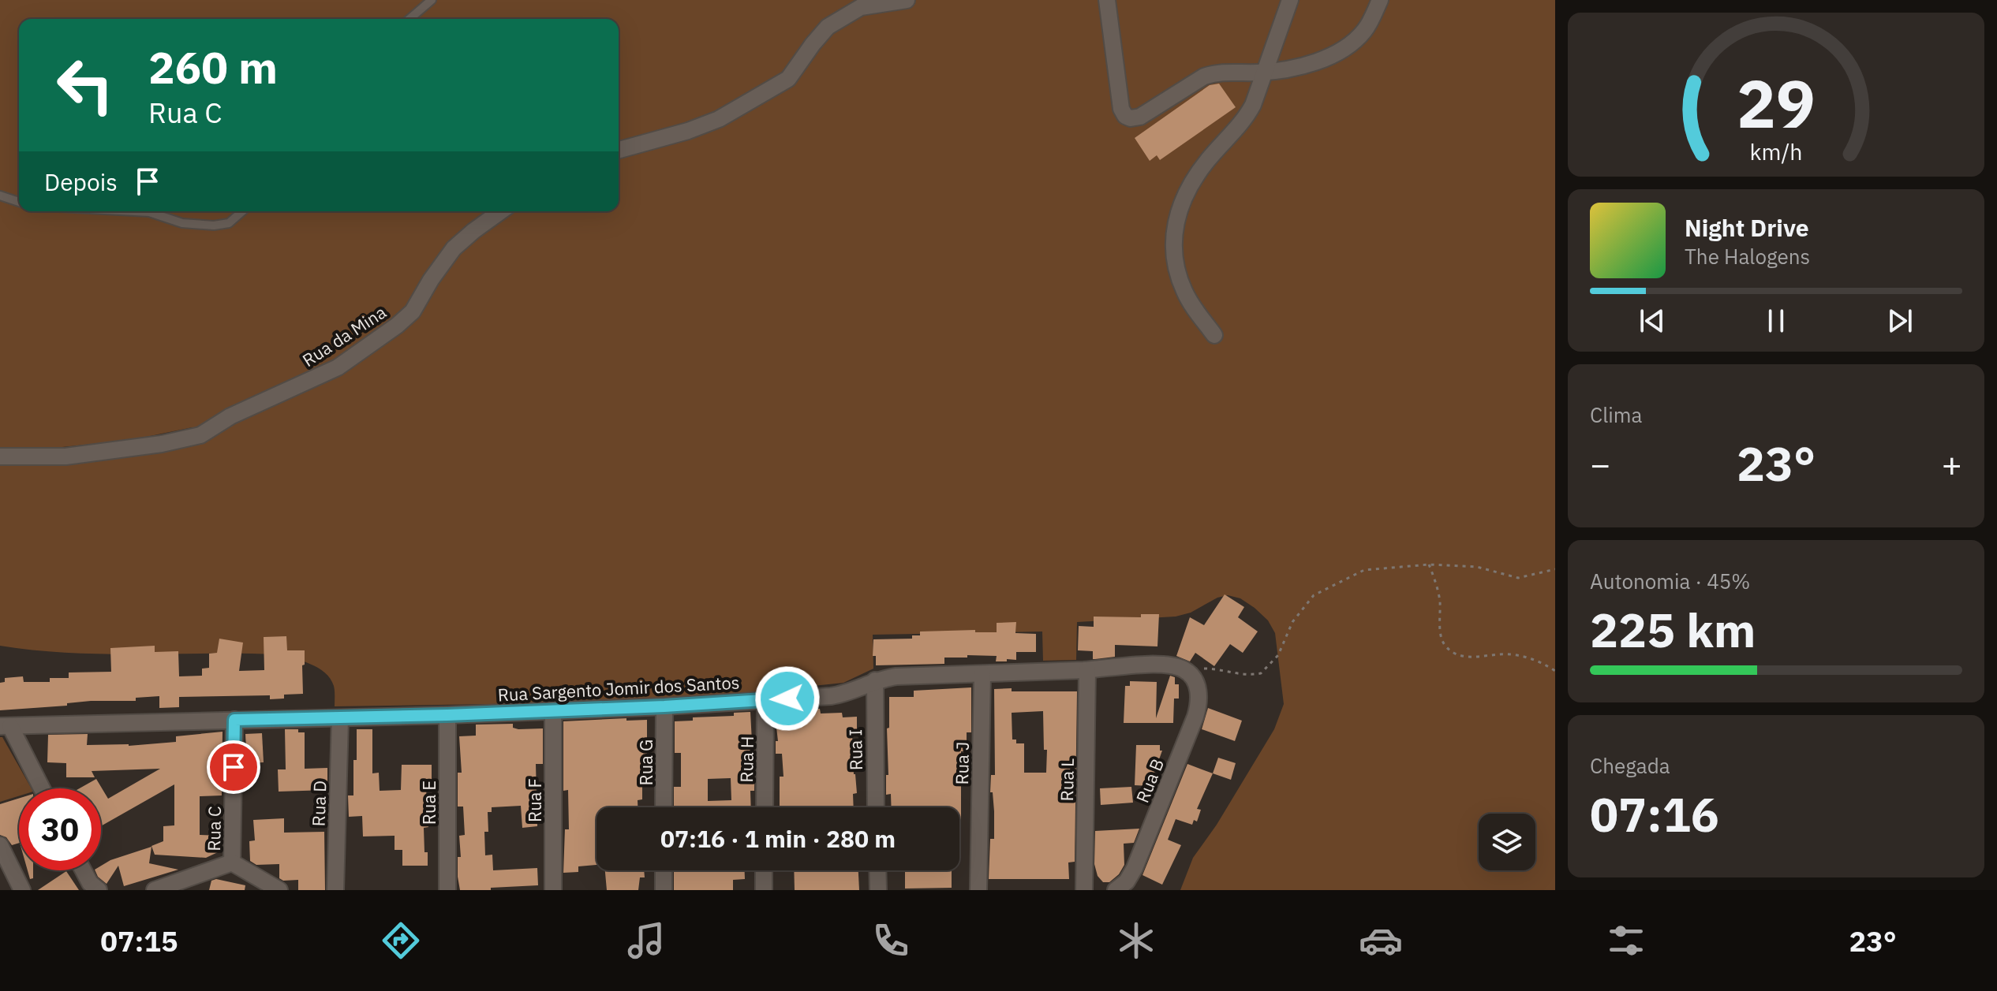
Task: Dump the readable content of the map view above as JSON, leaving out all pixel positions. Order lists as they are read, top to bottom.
{
  "streets": {
    "street": [
      "Rua da Mina",
      "Rua Sargento Jomir dos Santos",
      "Rua I",
      "Rua H",
      "Rua G",
      "Rua J",
      "Rua L",
      "Rua B",
      "Rua F",
      "Rua E",
      "Rua D",
      "Rua C"
    ]
  },
  "crossings": [
    ["Rua Sargento Jomir dos Santos", "Rua I"],
    ["Rua Sargento Jomir dos Santos", "Rua H"],
    ["Rua Sargento Jomir dos Santos", "Rua G"],
    ["Rua Sargento Jomir dos Santos", "Rua J"],
    ["Rua Sargento Jomir dos Santos", "Rua L"],
    ["Rua Sargento Jomir dos Santos", "Rua B"],
    ["Rua Sargento Jomir dos Santos", "Rua F"],
    ["Rua Sargento Jomir dos Santos", "Rua E"],
    ["Rua Sargento Jomir dos Santos", "Rua D"],
    ["Rua Sargento Jomir dos Santos", "Rua C"]
  ],
  "page": {
    "turn": ["260 m", "Rua C"],
    "then": "Depois",
    "song": ["Night Drive", "The Halogens"],
    "tile": [
      "Clima",
      ["Autonomia · 45%", "225 km"],
      ["Chegada", "07:16"]
    ],
    "heat": ["−", "23°", "+"],
    "limit": "30",
    "trip": "07:16 · 1 min · 280 m",
    "tabs": ["07:15", "23°"],
    "gauge": ["29", "km/h"]
  }
}
